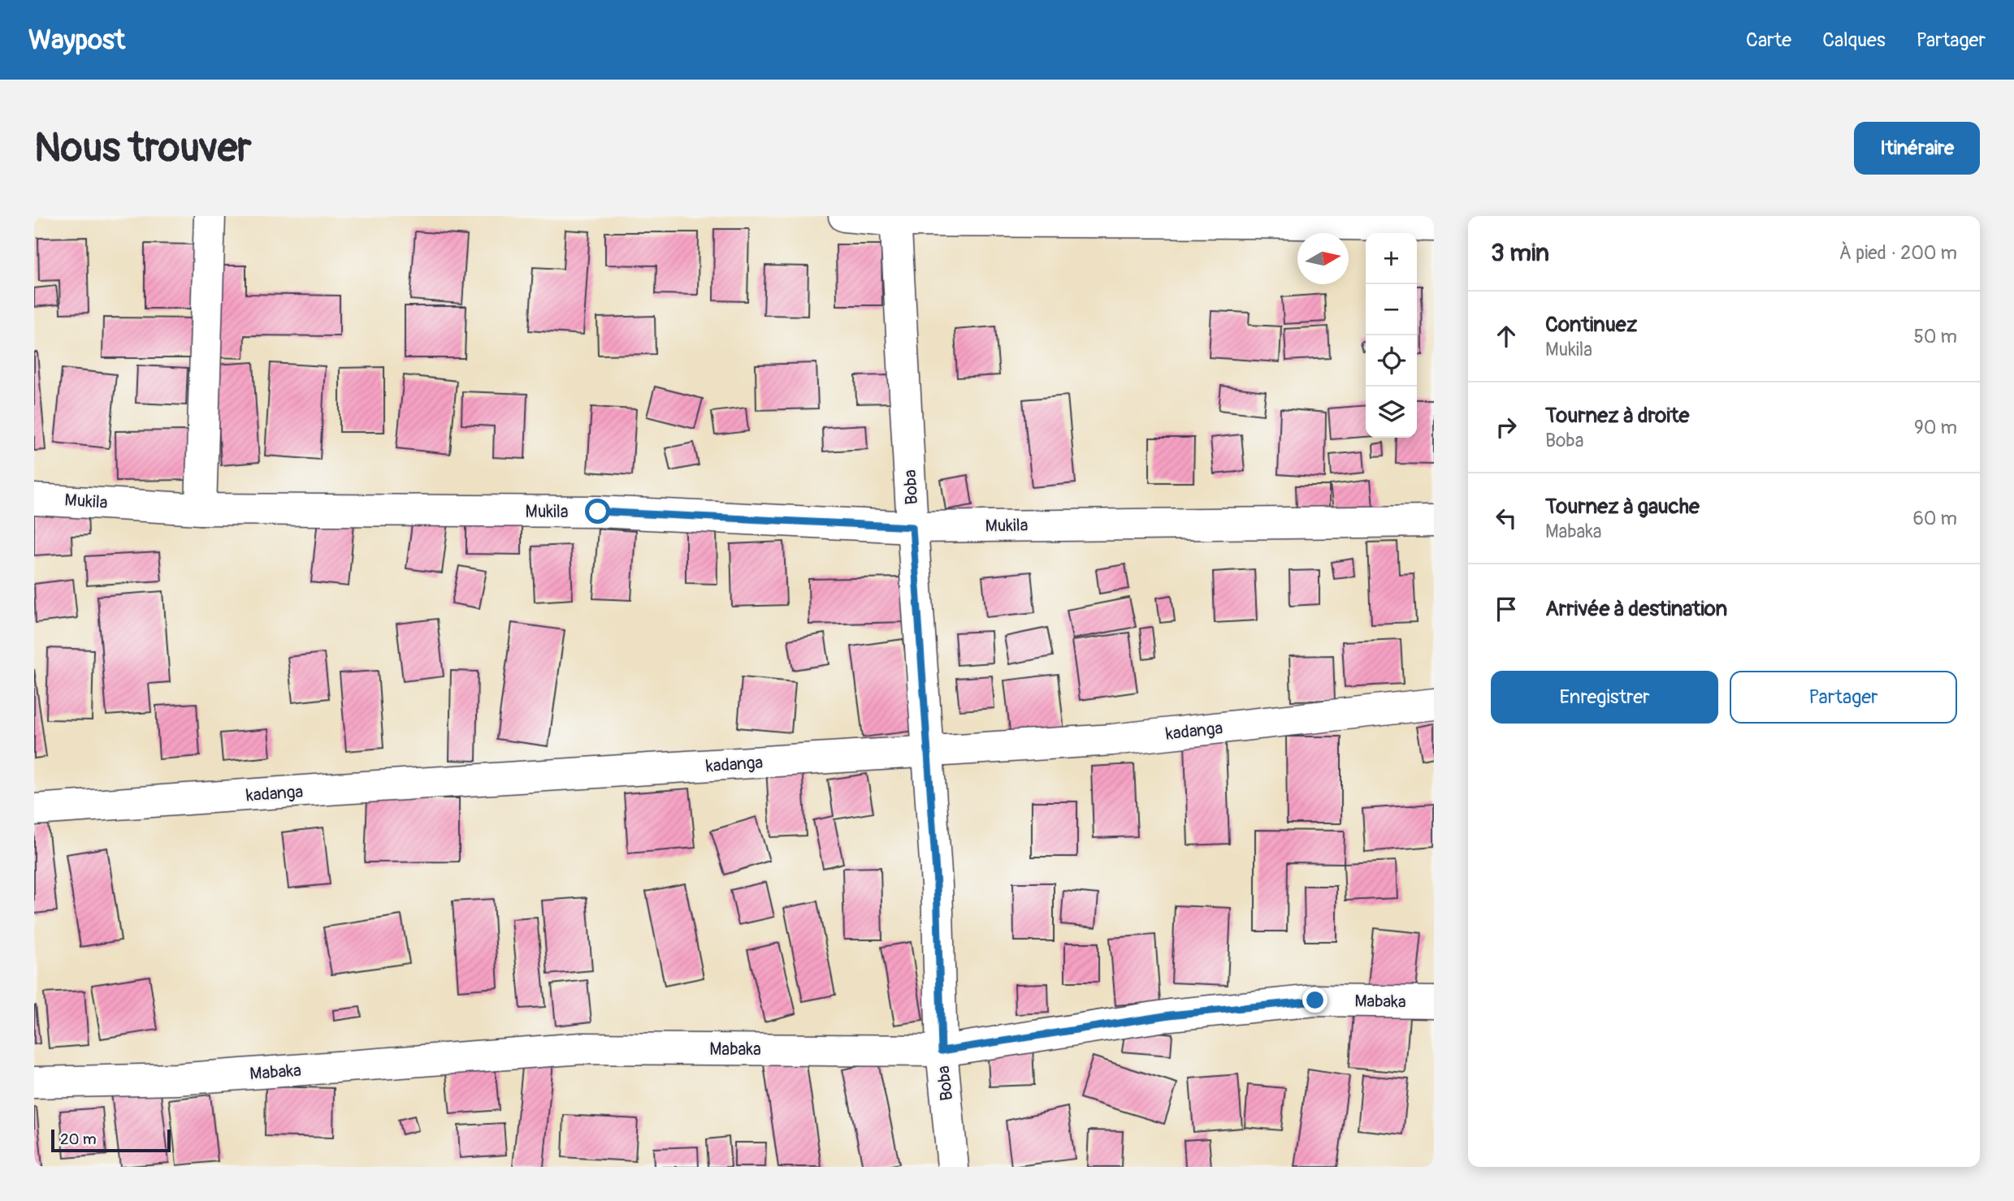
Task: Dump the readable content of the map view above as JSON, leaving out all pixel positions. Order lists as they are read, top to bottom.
{
  "streets": {
    "street": [
      "Boba",
      "Mukila",
      "kadanga",
      "Mabaka"
    ]
  },
  "crossings": [
    ["Boba", "Mukila"],
    ["Boba", "kadanga"],
    ["Boba", "Mabaka"]
  ],
  "scale_bar": "20 m",
  "north": "right",
  "page": {
    "header": "Waypost",
    "nav": ["Carte", "Calques", "Partager"],
    "buttons": [
      "Itinéraire",
      ["Enregistrer", "Partager"]
    ],
    "title": "Nous trouver",
    "heading": ["3 min", "À pied · 200 m"],
    "map_buttons": ["+", "−"],
    "list": [
      ["Continuez", "Mukila", "50 m"],
      ["Tournez à droite", "Boba", "90 m"],
      ["Tournez à gauche", "Mabaka", "60 m"],
      "Arrivée à destination"
    ],
    "scale": "20 m"
  }
}
